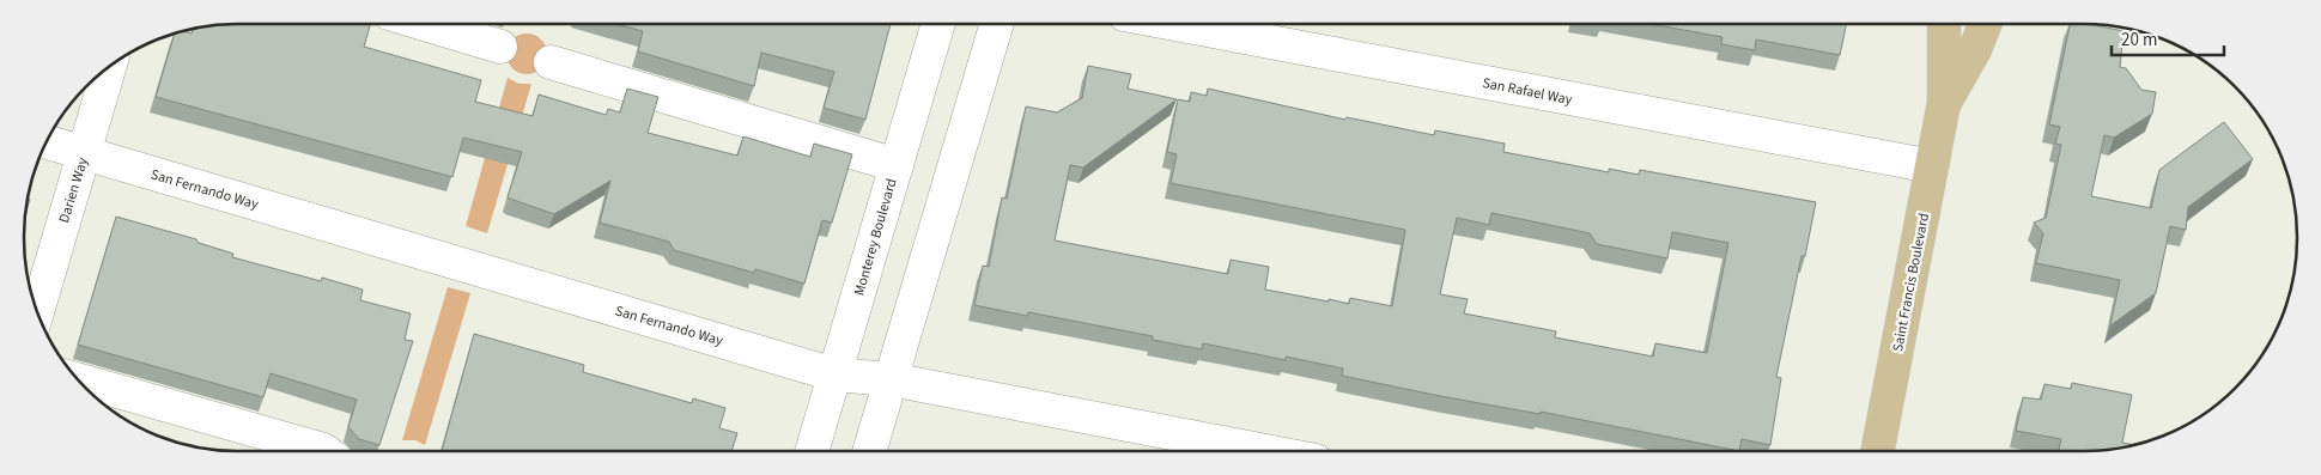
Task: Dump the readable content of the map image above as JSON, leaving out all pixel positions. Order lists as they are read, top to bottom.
{
  "streets": {
    "main road": ["Saint Francis Boulevard"],
    "street": [
      "San Rafael Way",
      "San Fernando Way",
      "Darien Way",
      "Monterey Boulevard"
    ]
  },
  "crossings": [
    ["San Rafael Way", "Saint Francis Boulevard"],
    ["San Fernando Way", "Darien Way"],
    ["San Fernando Way", "Monterey Boulevard"]
  ],
  "scale_bar": "20 m"
}
